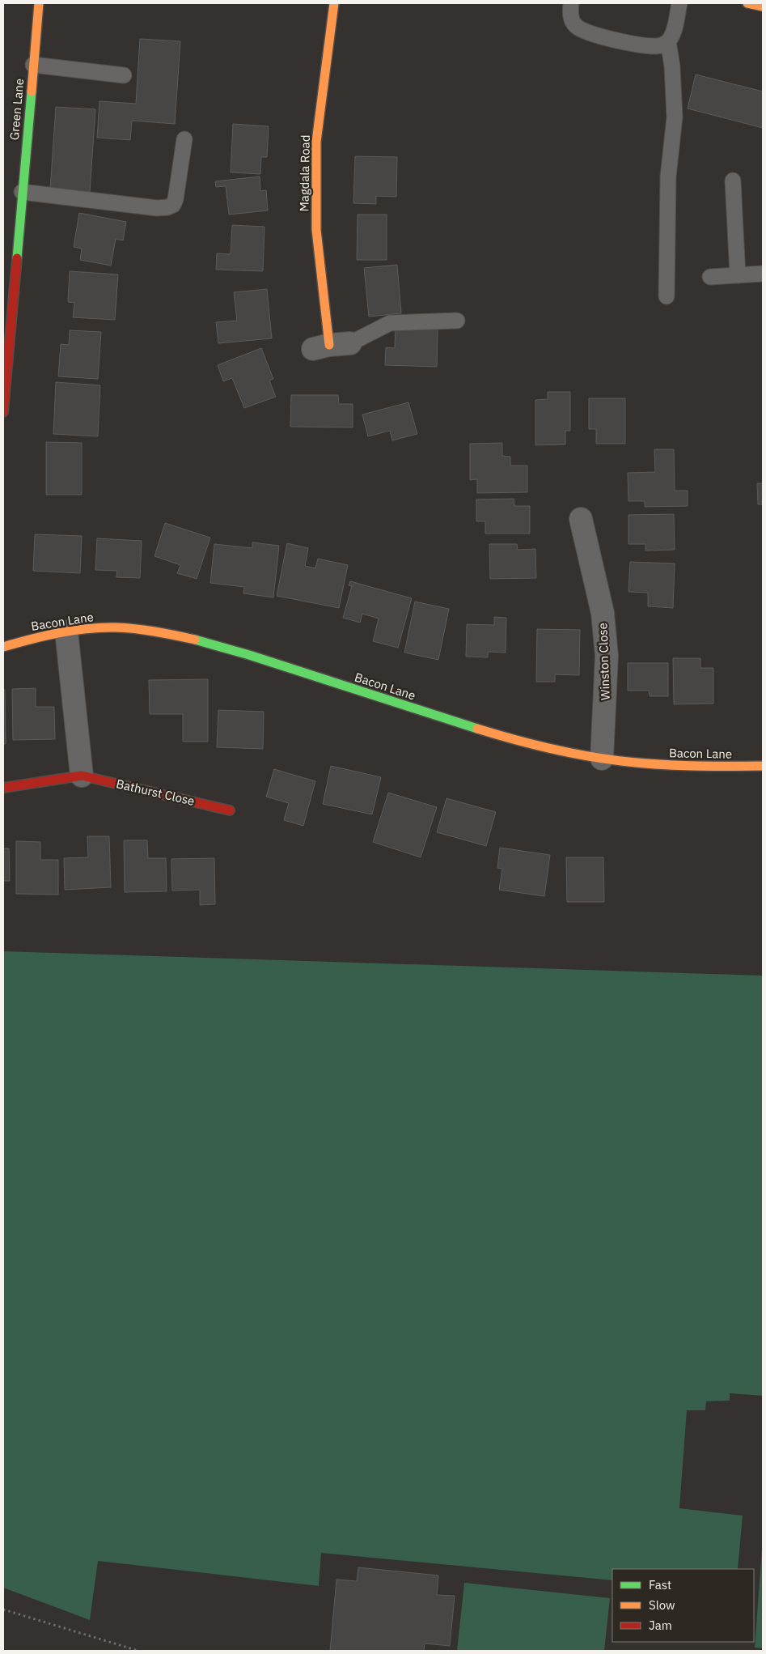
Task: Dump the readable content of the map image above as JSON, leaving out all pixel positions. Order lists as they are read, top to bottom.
{
  "streets": {
    "street": [
      "Green Lane",
      "Magdala Road",
      "Bacon Lane",
      "Winston Close",
      "Bathurst Close"
    ]
  },
  "crossings": [
    ["Bacon Lane", "Winston Close"]
  ],
  "legend": ["Fast", "Slow", "Jam"]
}
